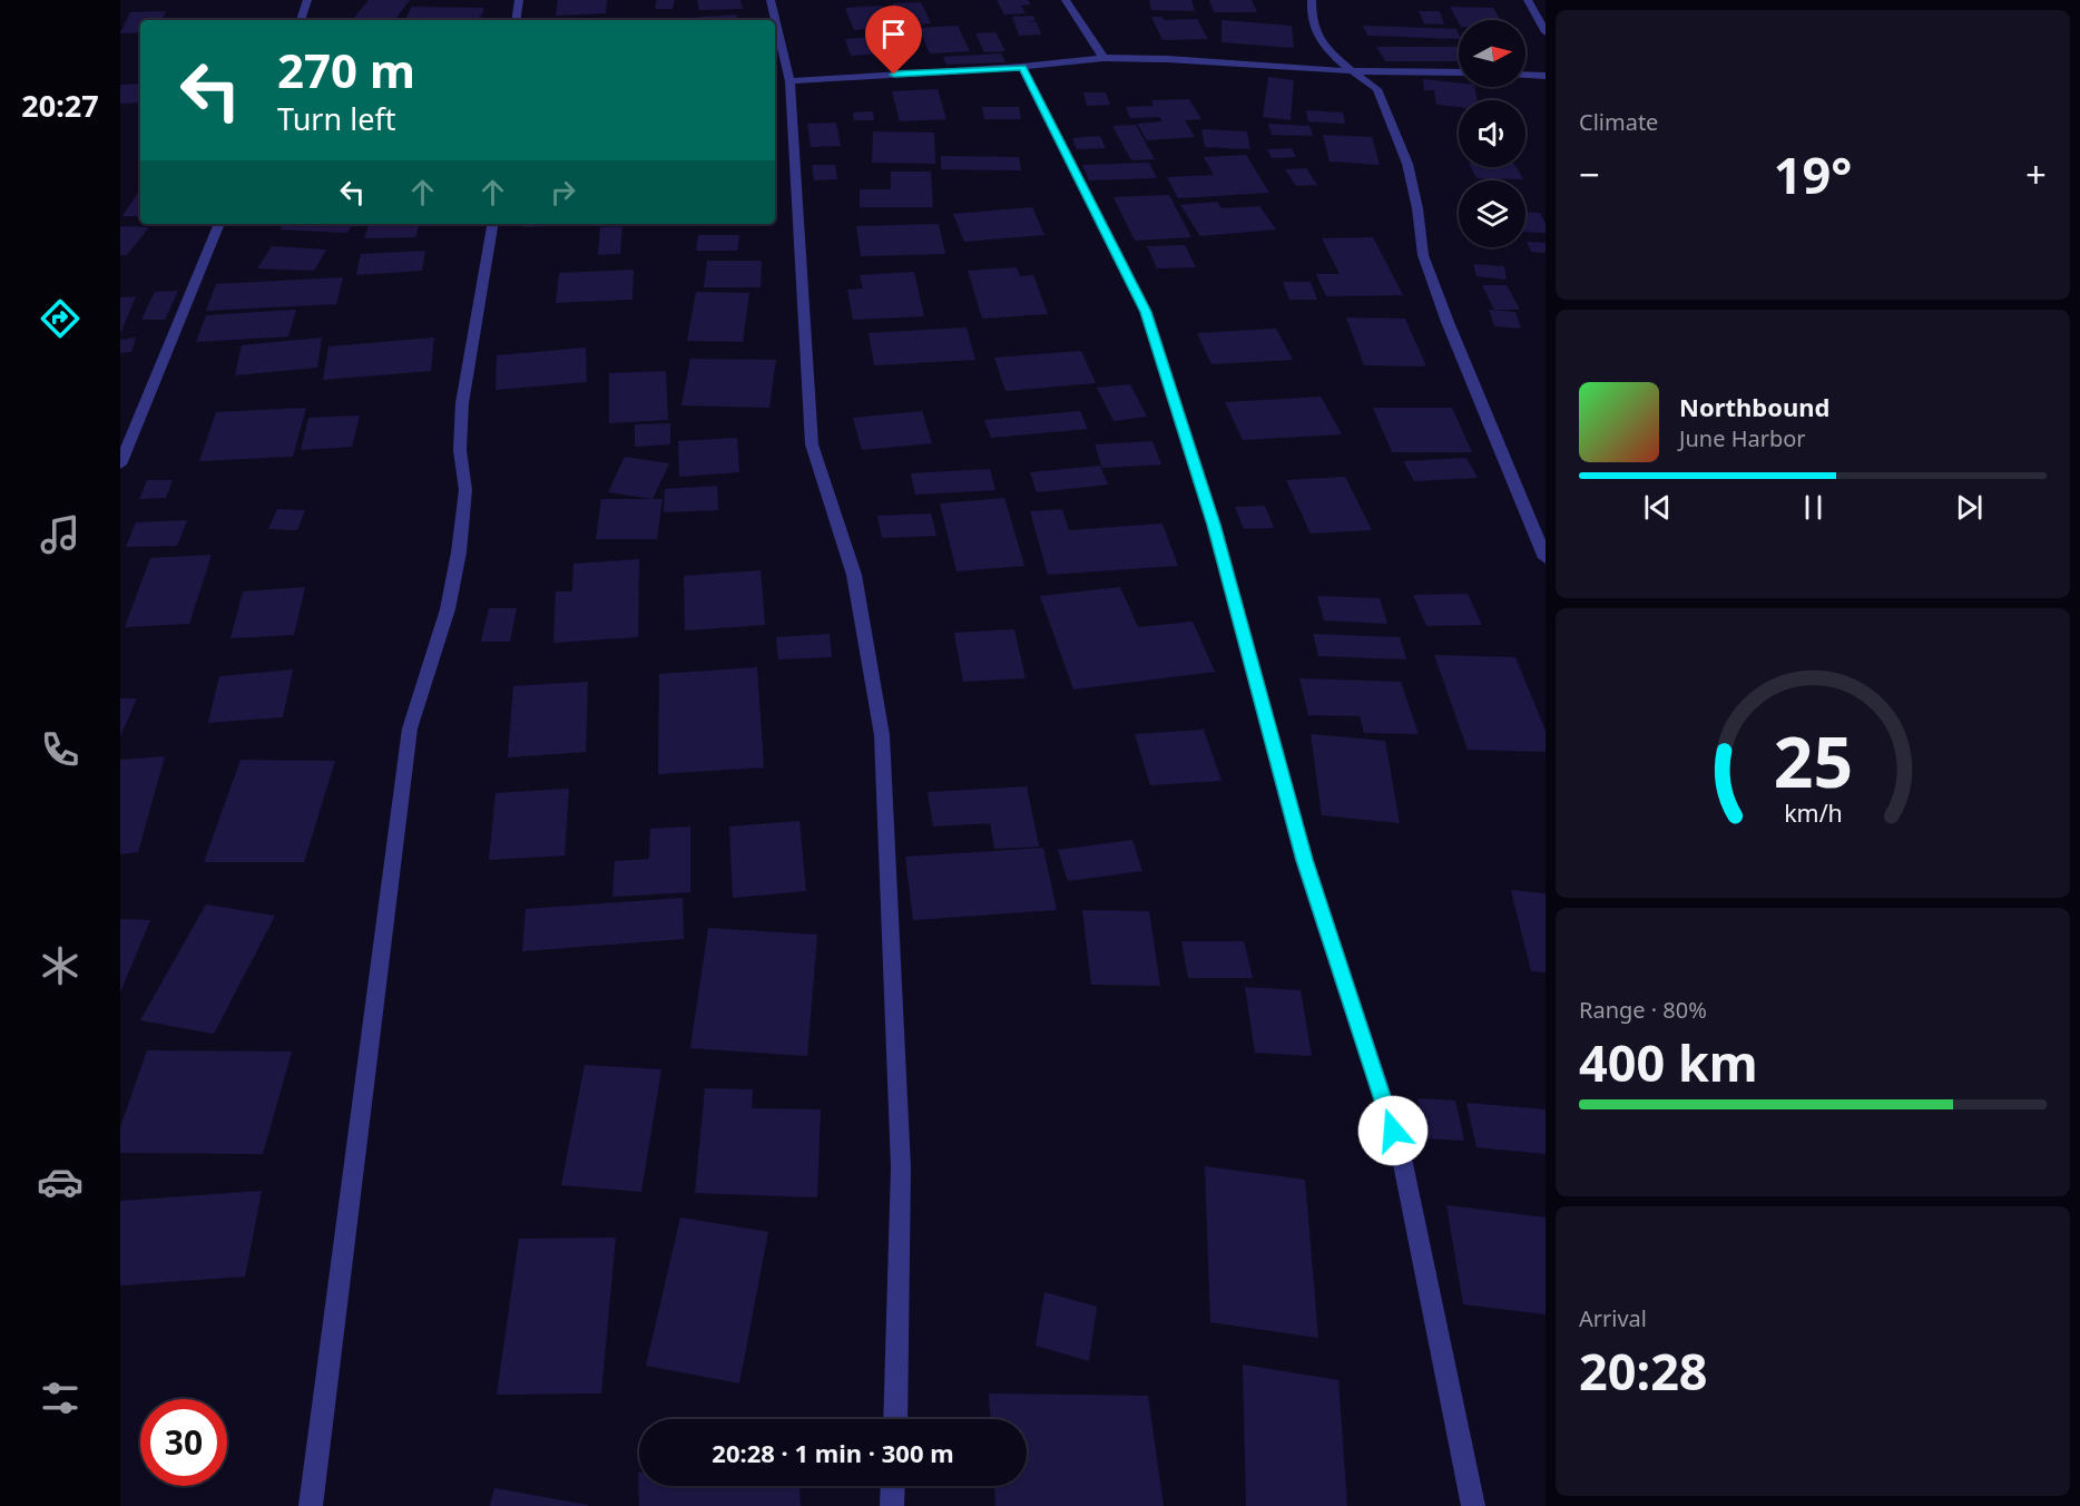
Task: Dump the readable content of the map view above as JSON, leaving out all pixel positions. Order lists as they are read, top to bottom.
{
  "north": "right",
  "page": {
    "tabs": "20:27",
    "tile": [
      "Climate",
      ["Range · 80%", "400 km"],
      ["Arrival", "20:28"]
    ],
    "turn": ["270 m", "Turn left"],
    "heat": ["−", "19°", "+"],
    "song": ["Northbound", "June Harbor"],
    "limit": "30",
    "trip": "20:28 · 1 min · 300 m",
    "gauge": ["25", "km/h"]
  }
}
